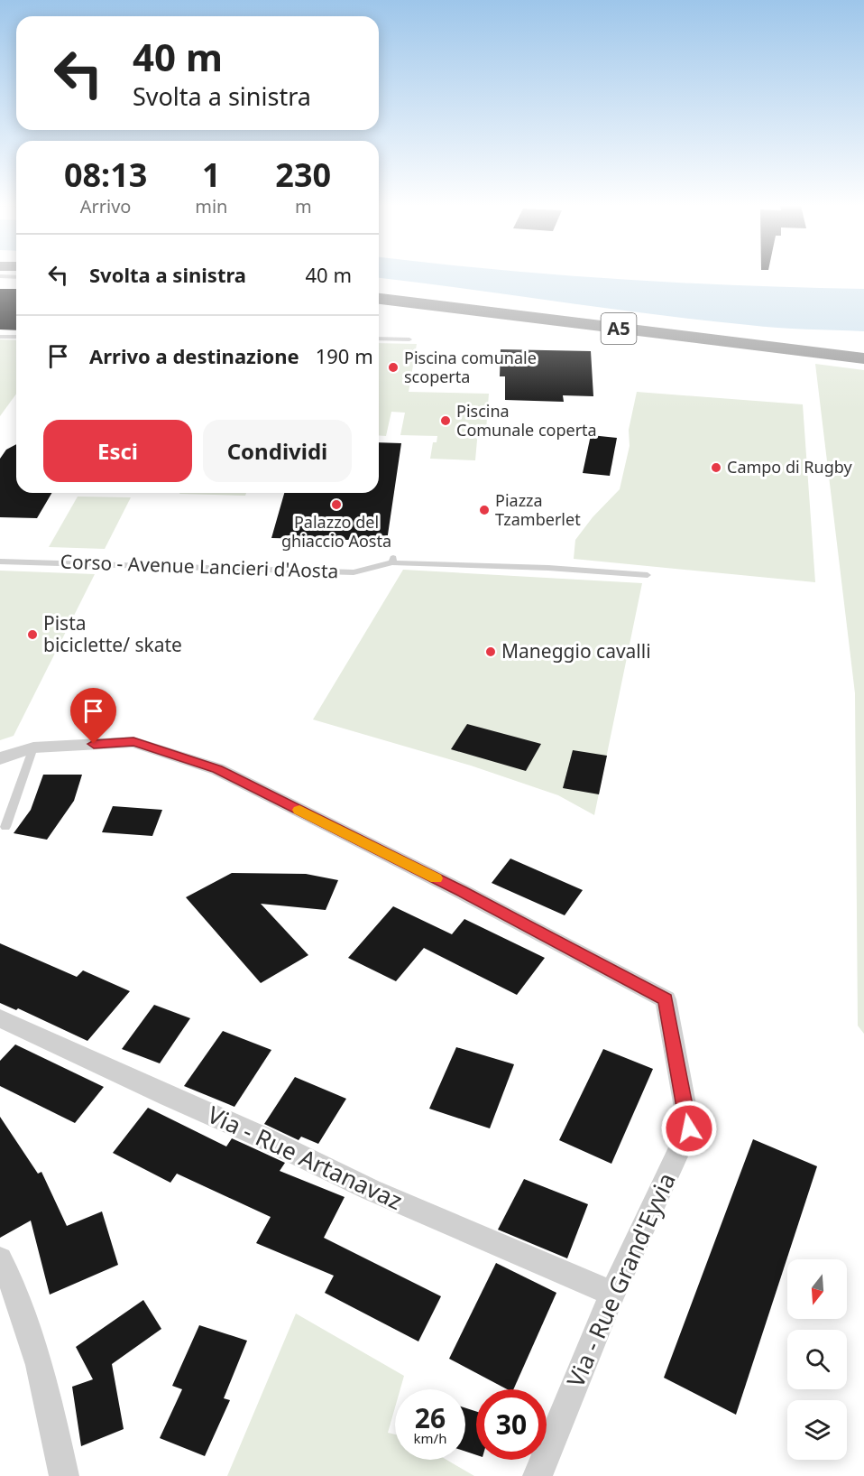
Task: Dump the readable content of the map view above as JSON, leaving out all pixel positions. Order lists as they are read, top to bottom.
{
  "streets": {
    "highway": ["A5"],
    "street": ["Via - Rue Artanavaz", "Via - Rue Grand'Eyvia"],
    "lane": ["Corso - Avenue Lancieri d'Aosta"]
  },
  "crossings": [
    ["Via - Rue Artanavaz", "Via - Rue Grand'Eyvia"]
  ],
  "places": [
    "Piscina comunale scoperta",
    "Piscina Comunale coperta",
    "Campo di Rugby",
    "Palazzo del ghiaccio Aosta",
    "Piazza Tzamberlet",
    "Pista biciclette/ skate",
    "Maneggio cavalli"
  ],
  "north": "bottom",
  "page": {
    "turn": ["40 m", "Svolta a sinistra"],
    "eta": [
      "08:13",
      "Arrivo",
      "1",
      "min",
      "230",
      "m"
    ],
    "list": [
      {
        "name": "Svolta a sinistra",
        "value": "40 m"
      },
      {
        "name": "Arrivo a destinazione",
        "value": "190 m"
      }
    ],
    "buttons": ["Esci", "Condividi"],
    "speed": "26 km/h",
    "limit": "30"
  }
}
